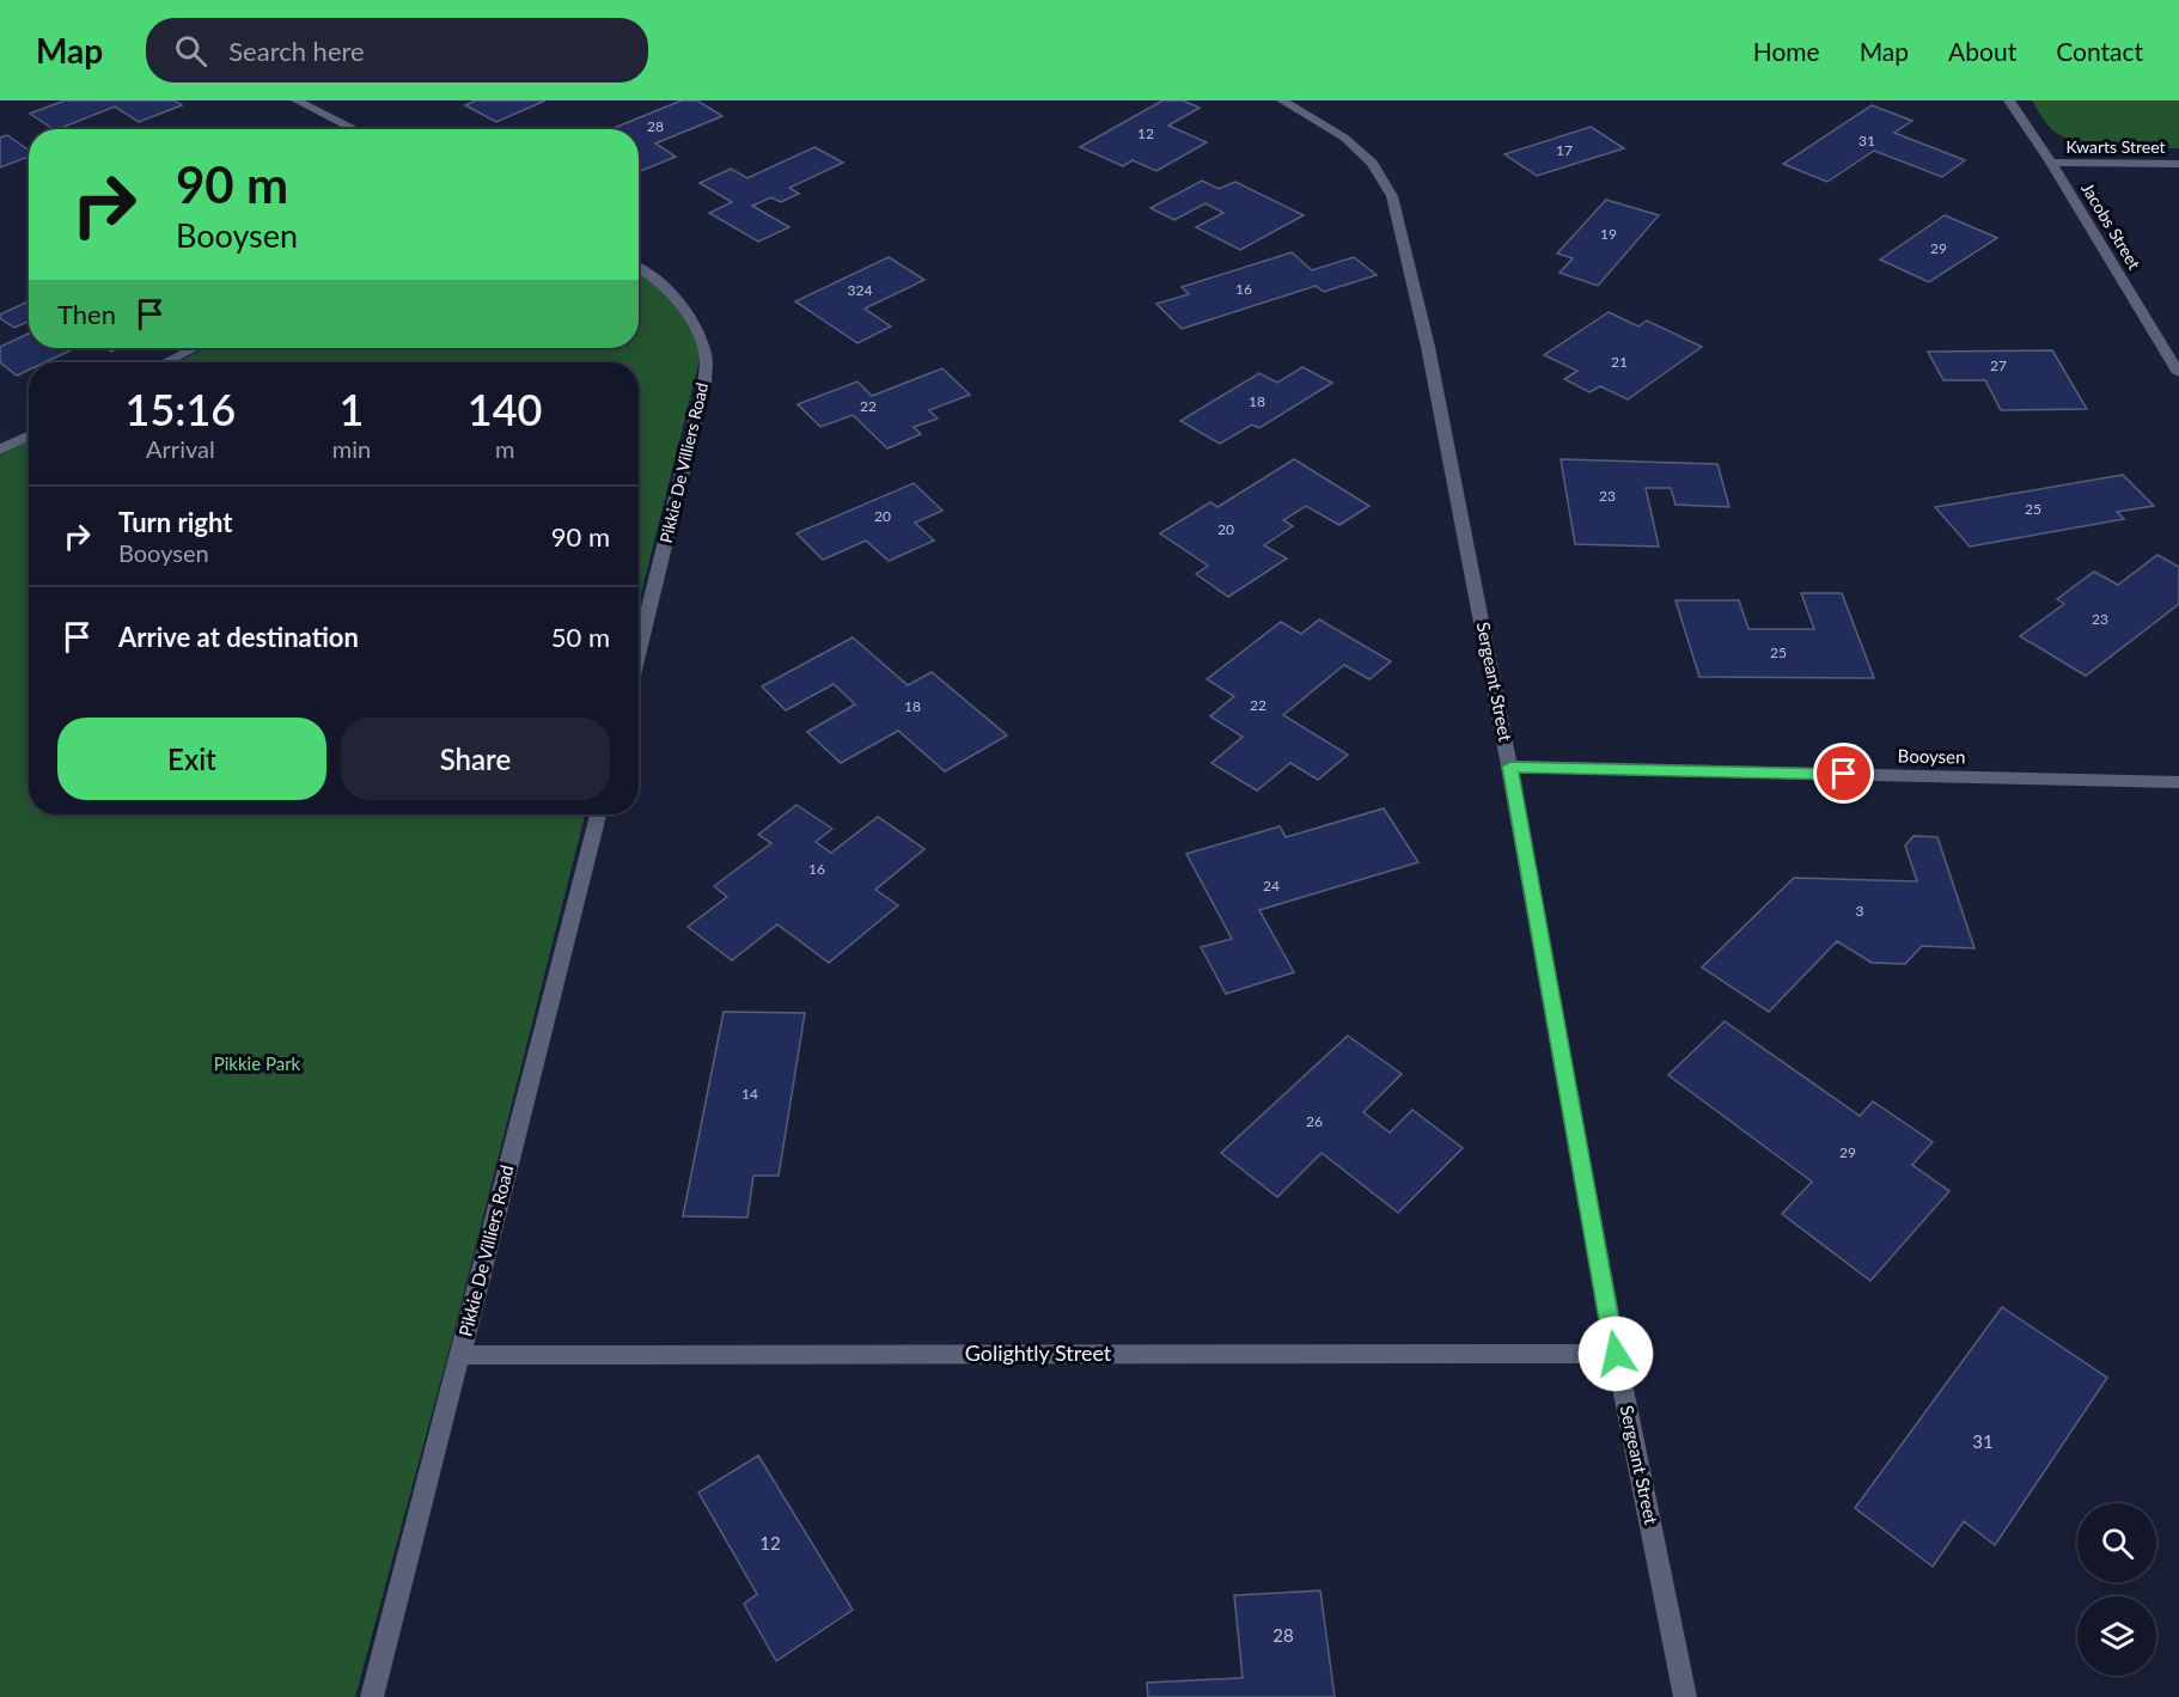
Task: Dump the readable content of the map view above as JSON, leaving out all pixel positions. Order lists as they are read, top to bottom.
{
  "streets": {
    "street": [
      "Kwarts Street",
      "Jacobs Street",
      "Pikkie De Villiers Road",
      "Sergeant Street",
      "Booysen",
      "Golightly Street"
    ]
  },
  "crossings": [
    ["Kwarts Street", "Jacobs Street"],
    ["Pikkie De Villiers Road", "Golightly Street"],
    ["Sergeant Street", "Booysen"],
    ["Sergeant Street", "Golightly Street"]
  ],
  "parks": ["Pikkie Park"],
  "house_numbers": [
    "28",
    "12",
    "31",
    "17",
    "19",
    "29",
    "16",
    "324",
    "21",
    "27",
    "18",
    "22",
    "23",
    "25",
    "20",
    "20",
    "23",
    "25",
    "22",
    "18",
    "16",
    "24",
    "3",
    "14",
    "26",
    "29",
    "31",
    "12",
    "28"
  ],
  "page": {
    "header": "Map",
    "search": "Search here",
    "nav": [
      "Home",
      "Map",
      "About",
      "Contact"
    ],
    "turn": ["90 m", "Booysen"],
    "then": "Then",
    "eta": [
      "15:16",
      "Arrival",
      "1",
      "min",
      "140",
      "m"
    ],
    "list": [
      {
        "name": "Turn right",
        "note": "Booysen",
        "value": "90 m"
      },
      {
        "name": "Arrive at destination",
        "value": "50 m"
      }
    ],
    "buttons": ["Exit", "Share"]
  }
}
